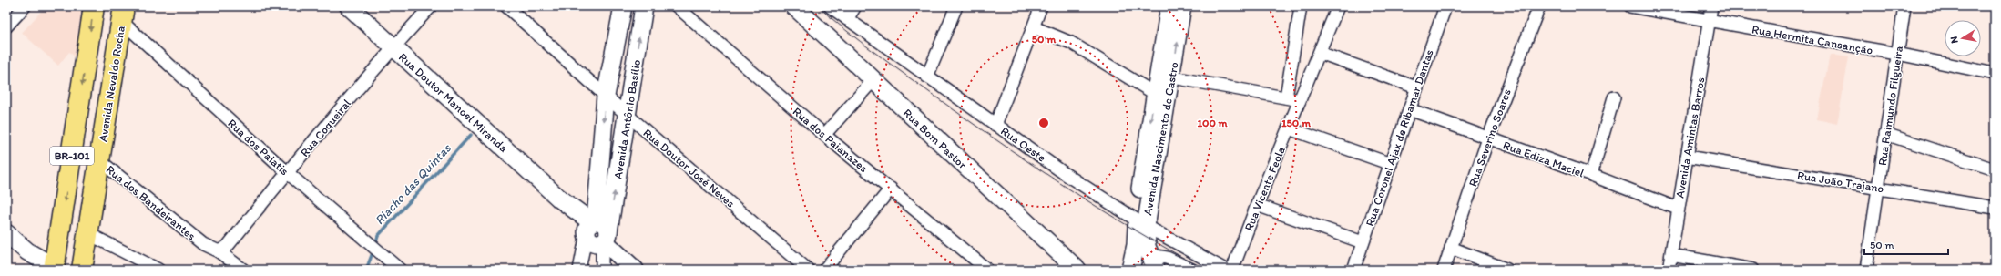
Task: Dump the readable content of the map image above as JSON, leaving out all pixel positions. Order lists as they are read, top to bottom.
{
  "streets": {
    "highway": ["Avenida Nevaldo Rocha", "BR-101"],
    "main road": [
      "Rua Doutor Manoel Miranda",
      "Avenida Antônio Basílio",
      "Rua Bom Pastor",
      "Avenida Nascimento de Castro"
    ],
    "street": [
      "Rua Hermita Cansanção",
      "Rua Raimundo Filgueira",
      "Rua Coqueiral",
      "Rua Coronel Ajax de Ribamar Dantas",
      "Rua Severino Soares",
      "Avenida Amintas Barros",
      "Rua dos Paianazes",
      "Rua Oeste",
      "Rua dos Paiatis",
      "Rua Ediza Maciel",
      "Rua Doutor José Neves",
      "Rua João Trajano",
      "Rua Vicente Feola",
      "Rua dos Bandeirantes"
    ]
  },
  "crossings": [
    ["Rua Hermita Cansanção", "Rua Raimundo Filgueira"],
    ["Rua Hermita Cansanção", "Avenida Amintas Barros"],
    ["Avenida Nevaldo Rocha", "Rua dos Paiatis"],
    ["Avenida Nevaldo Rocha", "Rua dos Bandeirantes"],
    ["Rua Doutor Manoel Miranda", "Avenida Antônio Basílio"],
    ["Rua Doutor Manoel Miranda", "Rua Coqueiral"],
    ["Rua Raimundo Filgueira", "Rua João Trajano"],
    ["Avenida Antônio Basílio", "Rua Doutor José Neves"],
    ["Rua Coqueiral", "Rua dos Paiatis"],
    ["Rua Coqueiral", "Rua dos Bandeirantes"],
    ["Rua Coronel Ajax de Ribamar Dantas", "Rua Ediza Maciel"],
    ["Rua Severino Soares", "Rua Ediza Maciel"],
    ["Avenida Amintas Barros", "Rua Ediza Maciel"],
    ["Avenida Amintas Barros", "Rua João Trajano"],
    ["Avenida Nascimento de Castro", "Rua Oeste"]
  ],
  "water": ["Riacho das Quintas"],
  "scale_bar": "50 m",
  "north": "left",
  "rings": ["50 m", "100 m", "150 m"]
}
